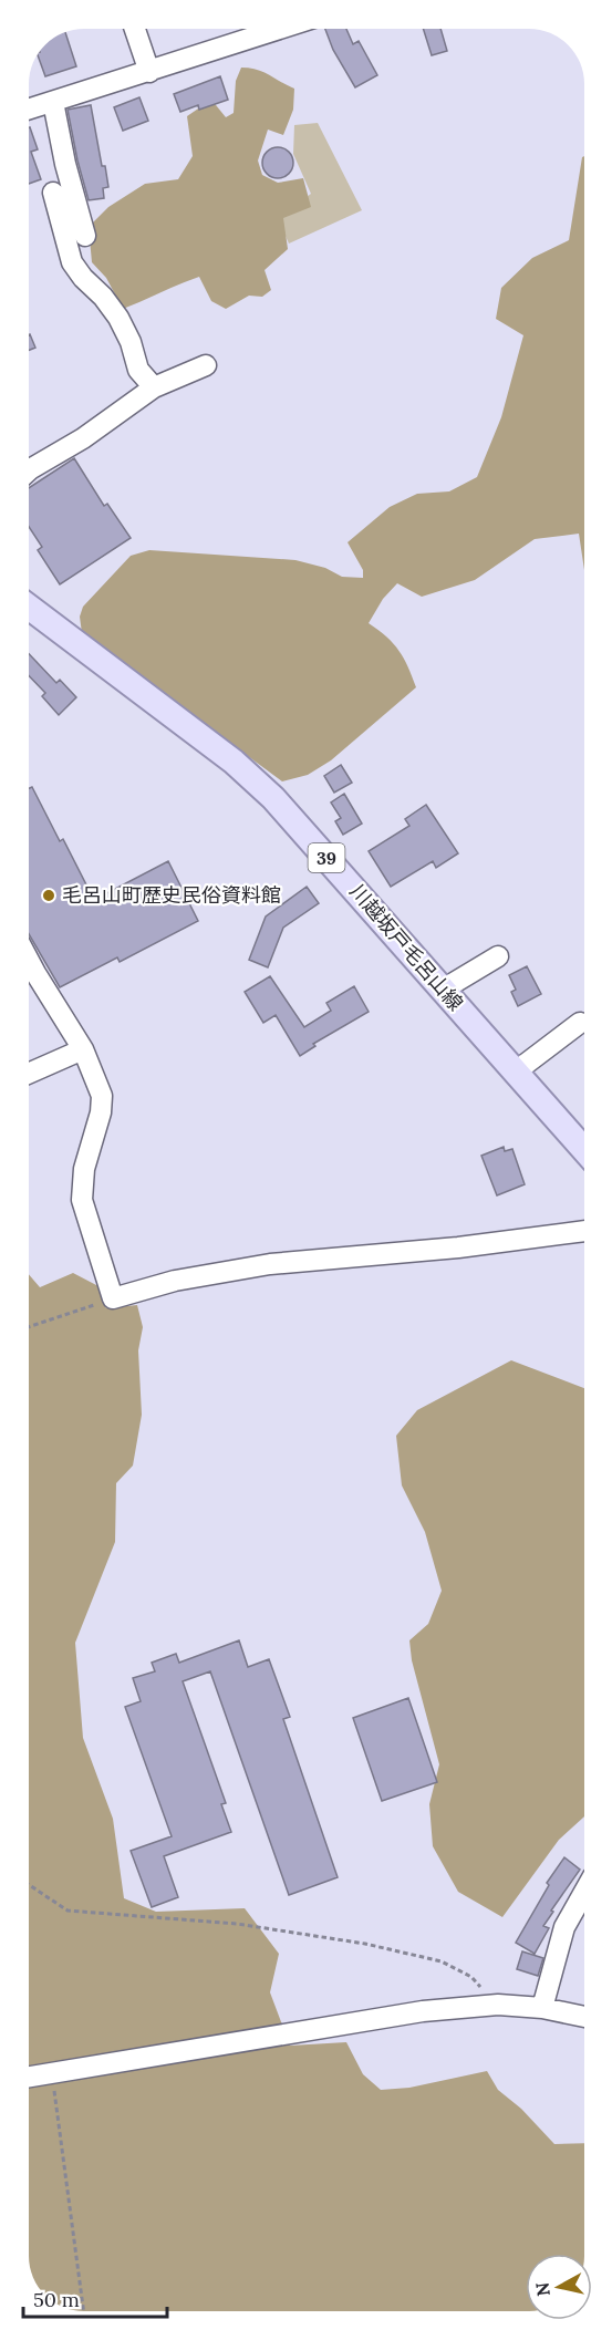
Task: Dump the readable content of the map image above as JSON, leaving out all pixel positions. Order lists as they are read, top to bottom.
{
  "streets": {
    "main road": ["39", "川越坂戸毛呂山線"]
  },
  "places": ["毛呂山町歴史民俗資料館"],
  "scale_bar": "50 m",
  "north": "left"
}
